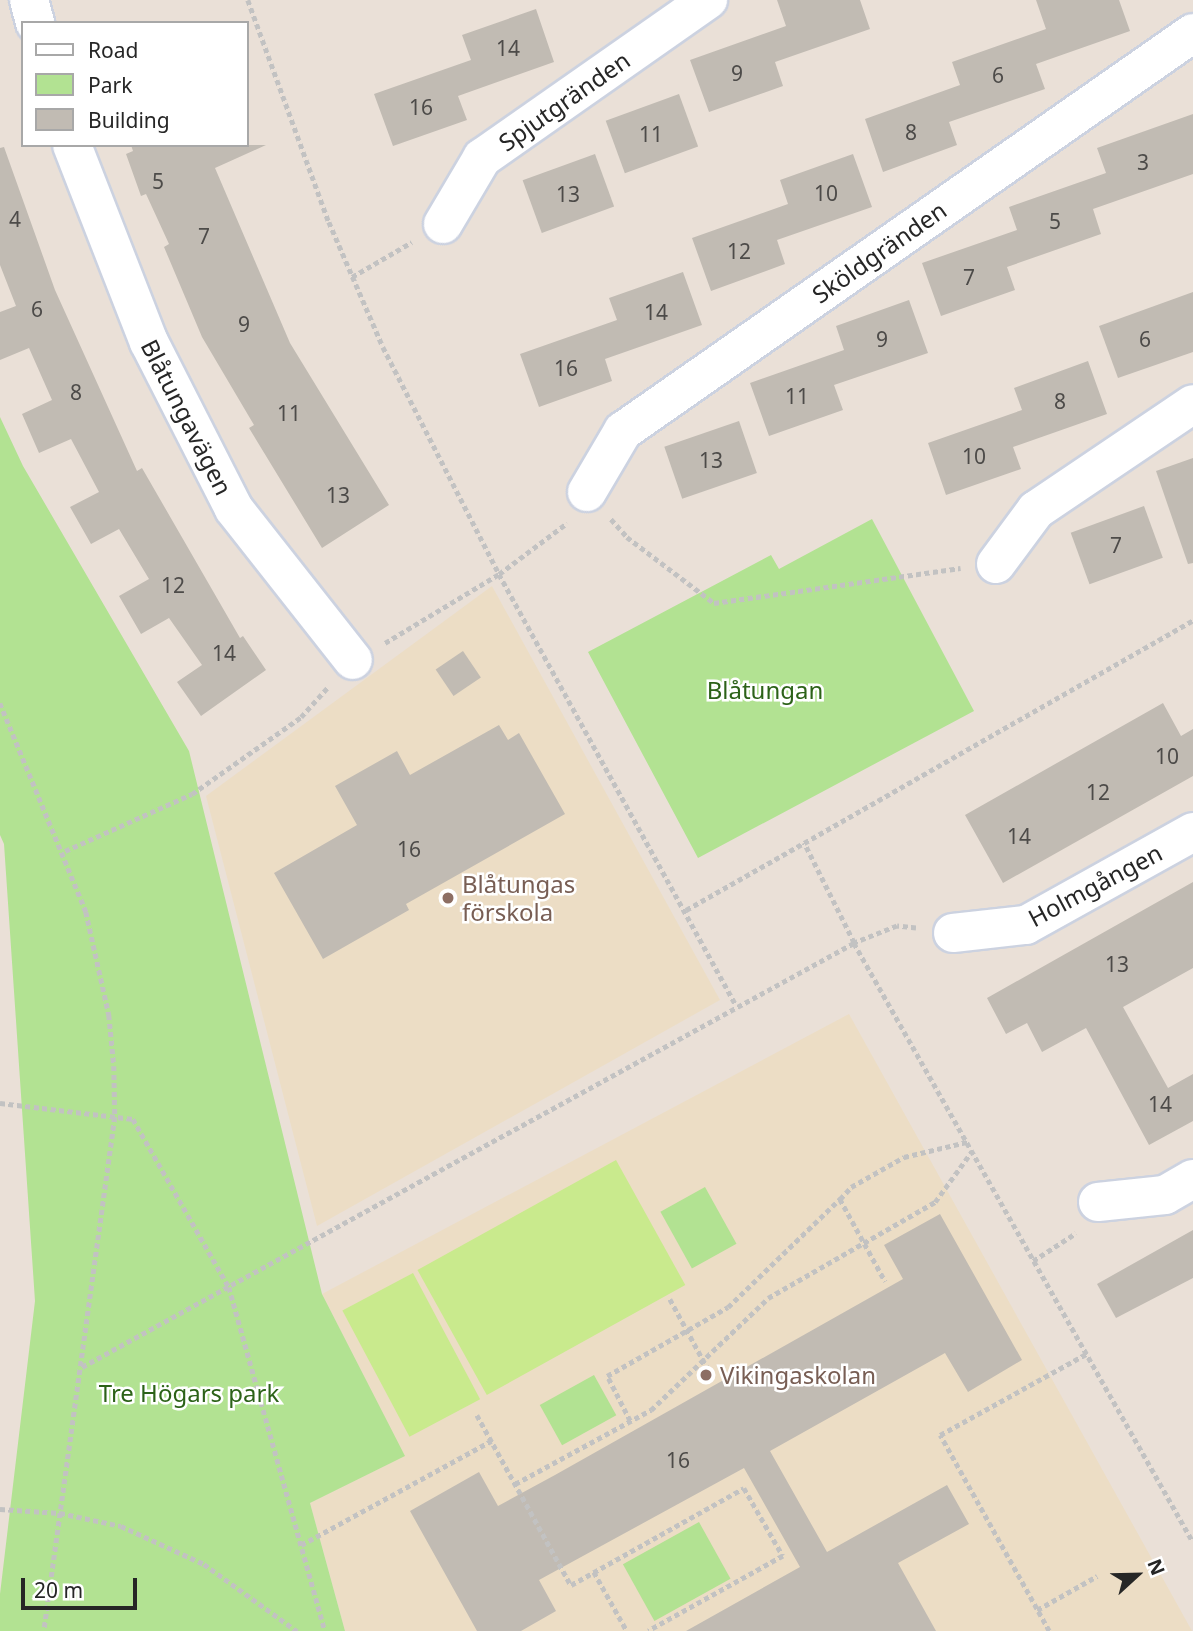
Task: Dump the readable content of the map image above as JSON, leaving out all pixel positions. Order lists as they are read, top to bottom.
{
  "streets": {
    "street": [
      "Spjutgränden",
      "Sköldgränden",
      "Blåtungavägen",
      "Holmgången"
    ]
  },
  "parks": ["Blåtungan", "Tre Högars park"],
  "places": ["Blåtungas förskola", "Vikingaskolan"],
  "house_numbers": [
    "14",
    "9",
    "6",
    "16",
    "8",
    "11",
    "3",
    "5",
    "10",
    "13",
    "4",
    "5",
    "7",
    "12",
    "7",
    "6",
    "14",
    "9",
    "9",
    "6",
    "16",
    "8",
    "11",
    "8",
    "11",
    "10",
    "13",
    "13",
    "7",
    "12",
    "14",
    "10",
    "12",
    "14",
    "16",
    "13",
    "14",
    "16"
  ],
  "legend": ["Road", "Park", "Building"],
  "scale_bar": "20 m",
  "north": "right"
}
